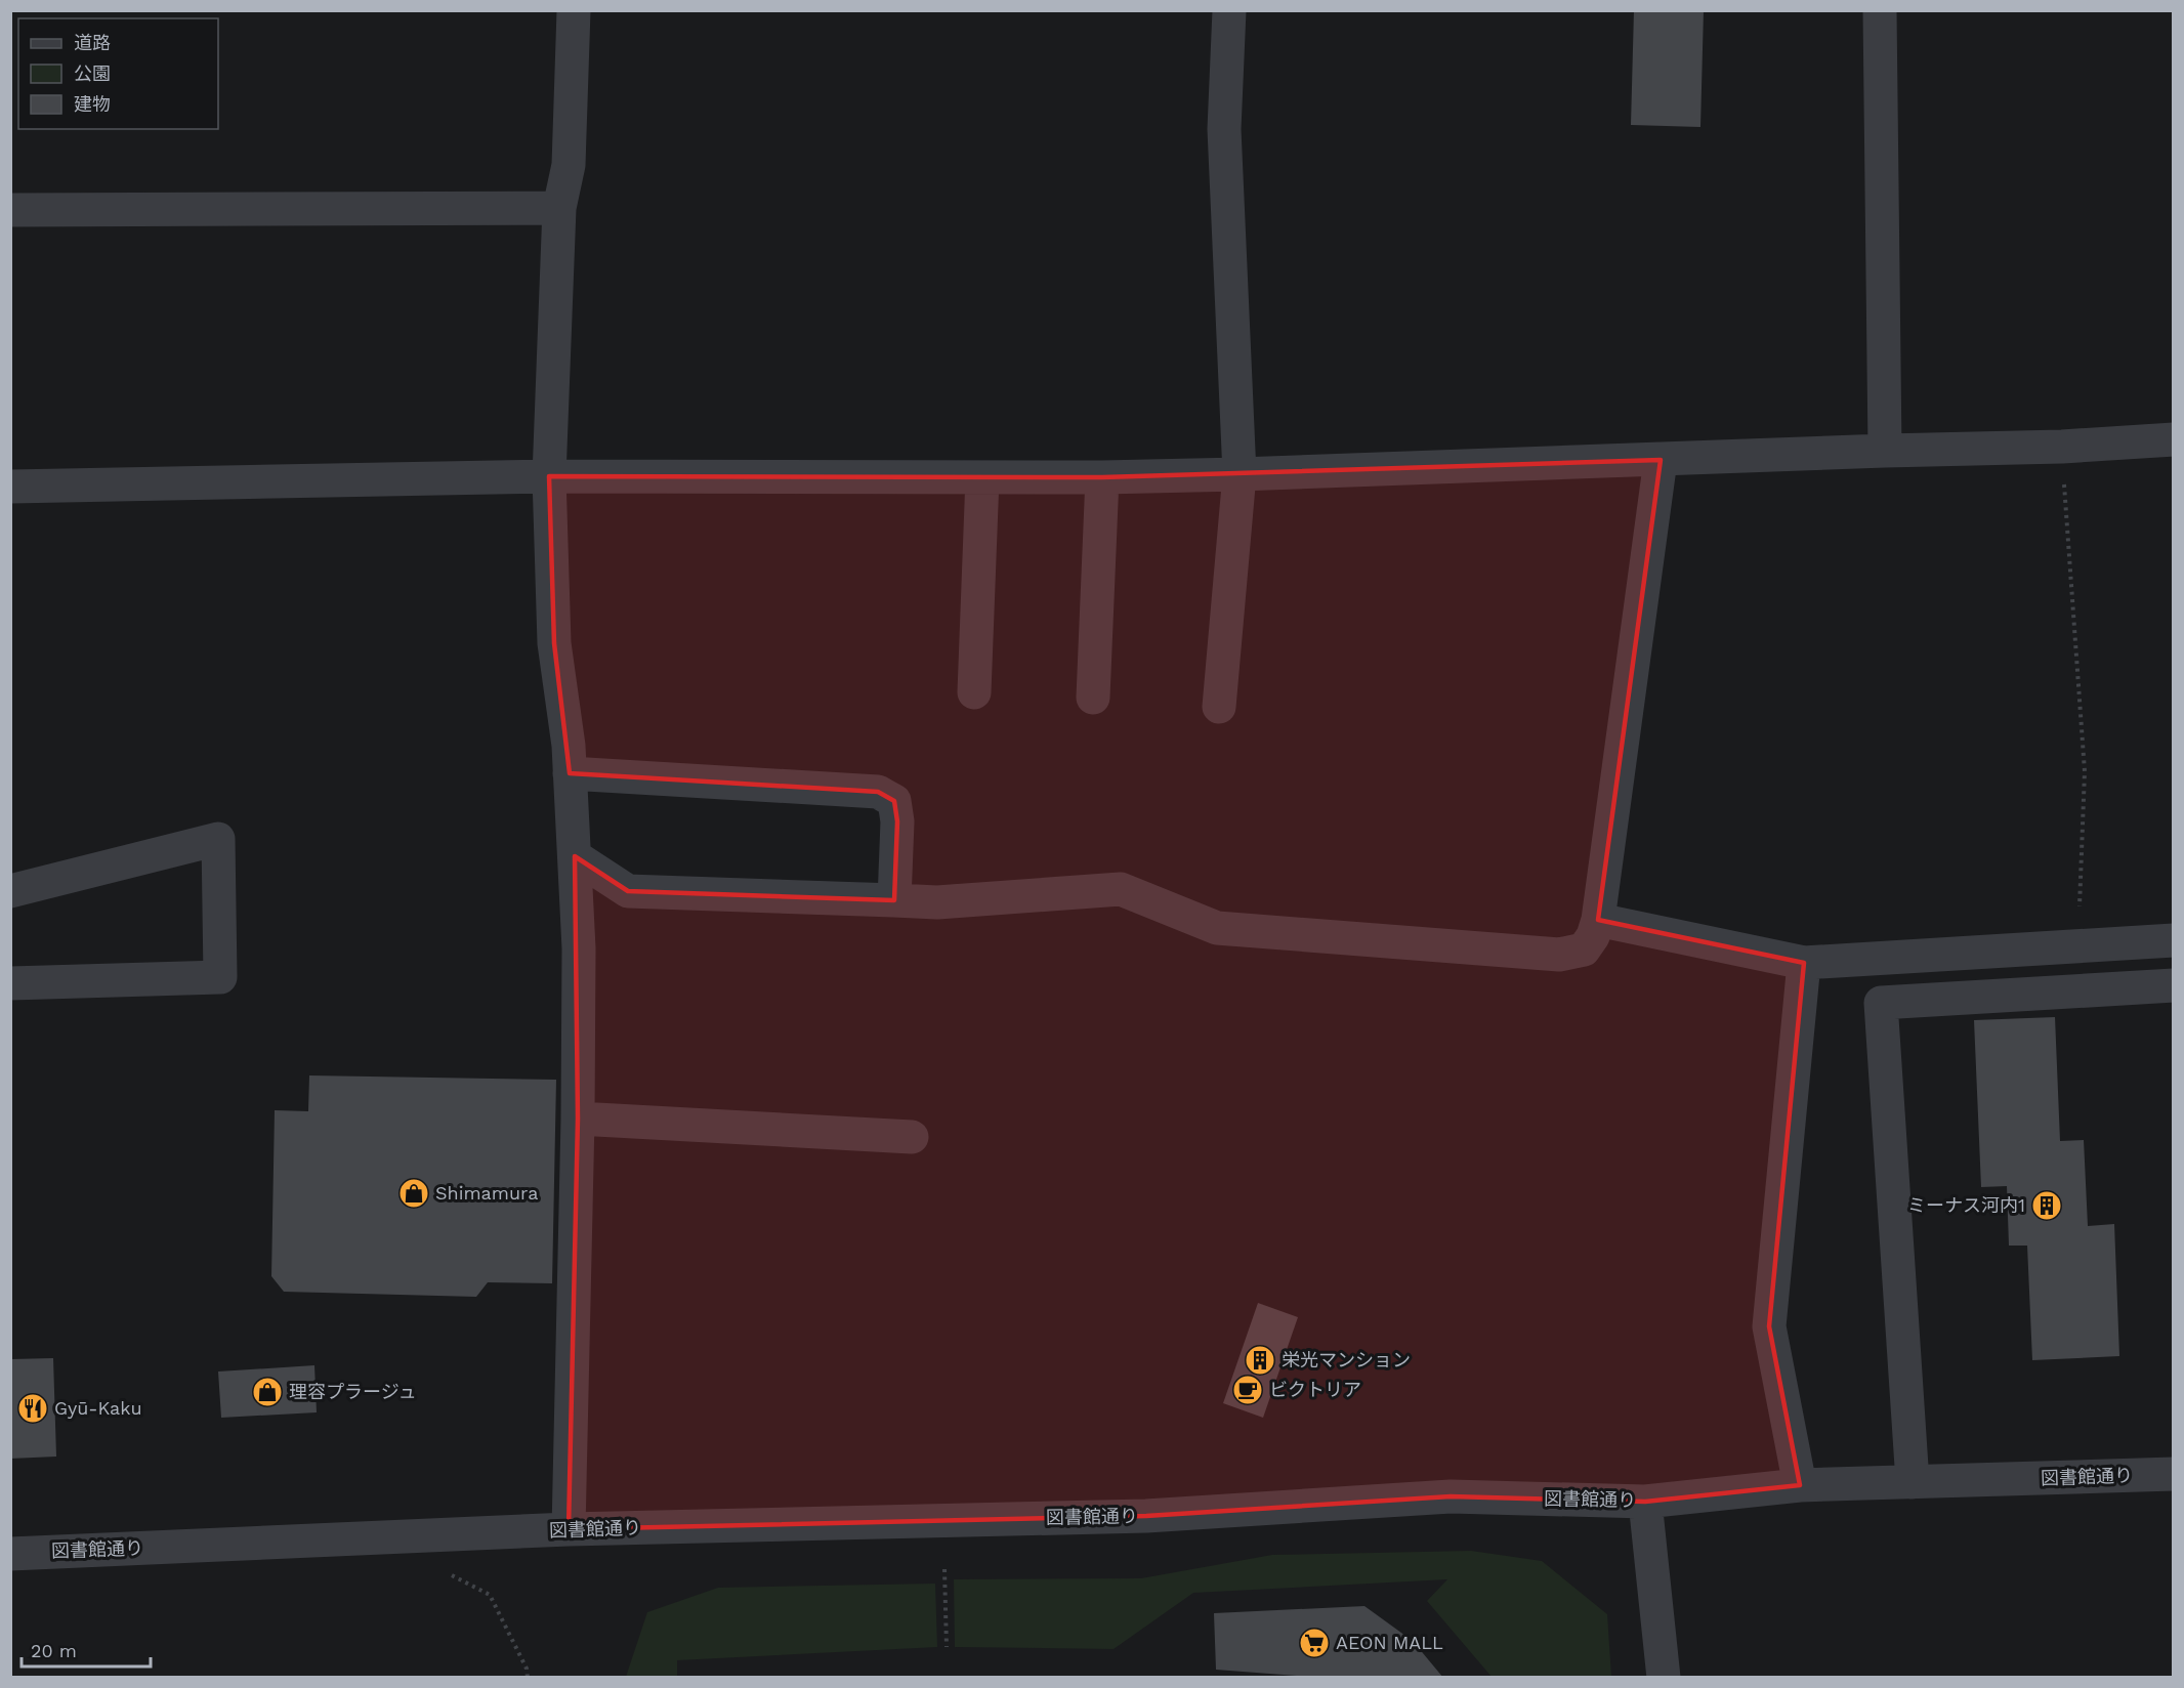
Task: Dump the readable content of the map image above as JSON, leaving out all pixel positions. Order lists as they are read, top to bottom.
{
  "streets": {
    "street": ["図書館通り"]
  },
  "places": {
    "shop": ["Shimamura", "理容プラージュ"],
    "building": ["ミーナス河内1", "栄光マンション"],
    "cafe": ["ビクトリア"],
    "restaurant": ["Gyū-Kaku"],
    "supermarket": ["AEON MALL"]
  },
  "legend": ["道路", "公園", "建物"],
  "scale_bar": "20 m"
}
